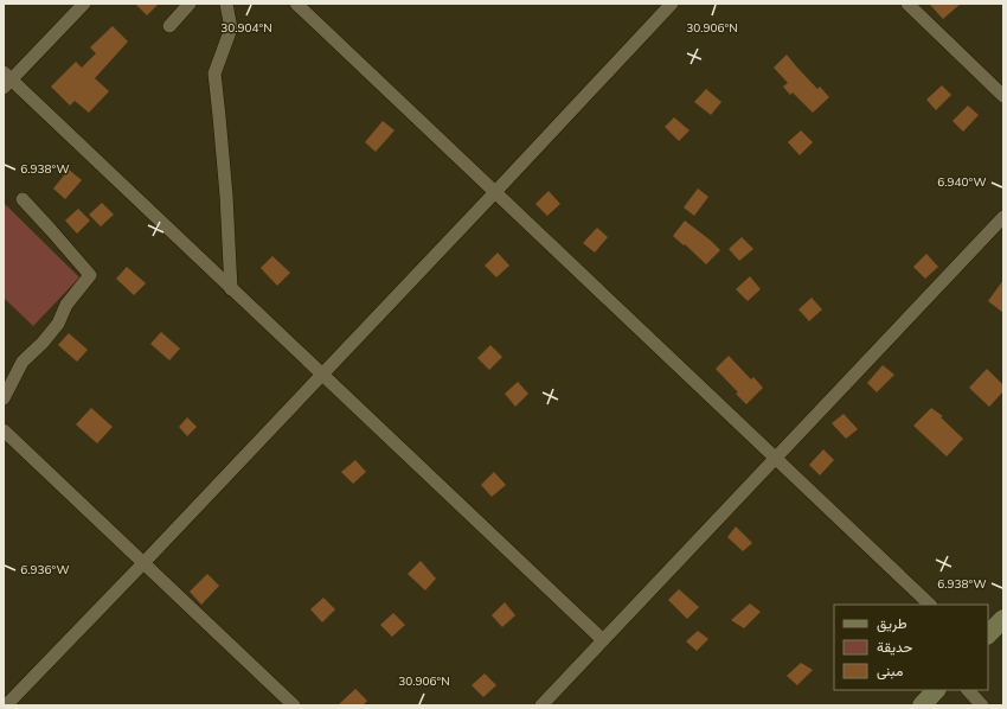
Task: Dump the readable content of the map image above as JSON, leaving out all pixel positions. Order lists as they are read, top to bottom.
{
  "legend": ["طريق", "حديقة", "مبنى"],
  "coordinates": [
    "30.904°N",
    "30.906°N",
    "6.938°W",
    "6.940°W",
    "6.936°W"
  ]
}
